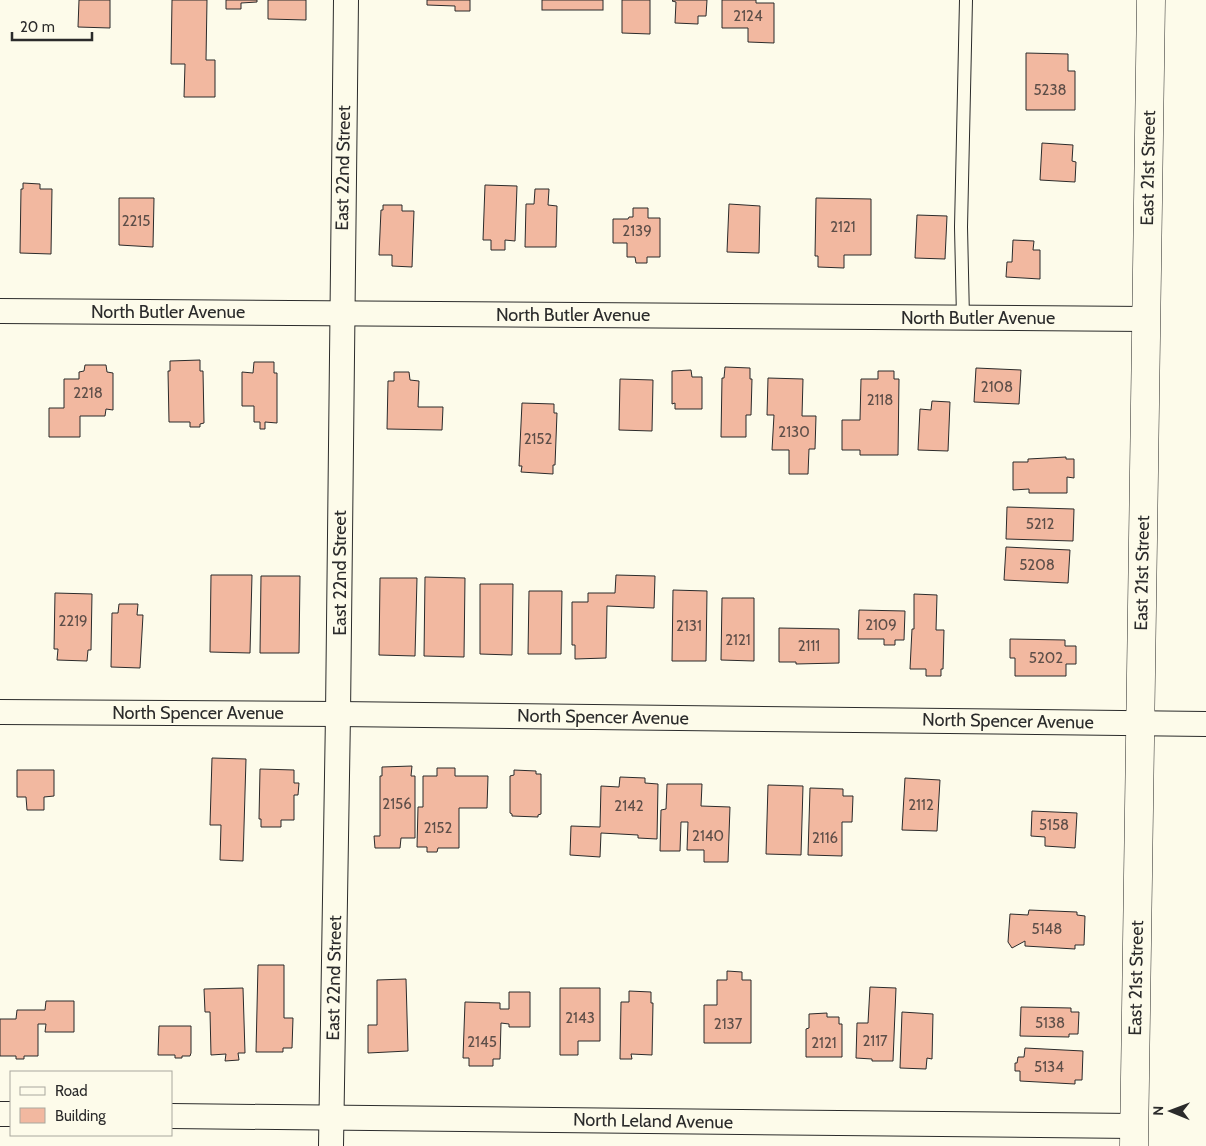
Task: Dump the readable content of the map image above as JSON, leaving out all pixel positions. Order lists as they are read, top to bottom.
{
  "streets": {
    "main road": ["East 21st Street"],
    "street": [
      "East 22nd Street",
      "North Butler Avenue",
      "North Spencer Avenue",
      "North Leland Avenue"
    ]
  },
  "crossings": [
    ["East 22nd Street", "North Butler Avenue"],
    ["East 22nd Street", "North Spencer Avenue"],
    ["East 22nd Street", "North Leland Avenue"],
    ["East 21st Street", "North Butler Avenue"],
    ["East 21st Street", "North Spencer Avenue"],
    ["East 21st Street", "North Leland Avenue"]
  ],
  "house_numbers": [
    "2124",
    "5238",
    "2215",
    "2121",
    "2139",
    "2108",
    "2218",
    "2118",
    "2130",
    "2152",
    "5212",
    "5208",
    "2219",
    "2109",
    "2131",
    "2121",
    "2111",
    "5202",
    "2156",
    "2112",
    "2142",
    "5158",
    "2152",
    "2140",
    "2116",
    "5148",
    "2143",
    "5138",
    "2137",
    "2117",
    "2145",
    "2121",
    "5134"
  ],
  "legend": ["Road", "Building"],
  "scale_bar": "20 m",
  "north": "left"
}
